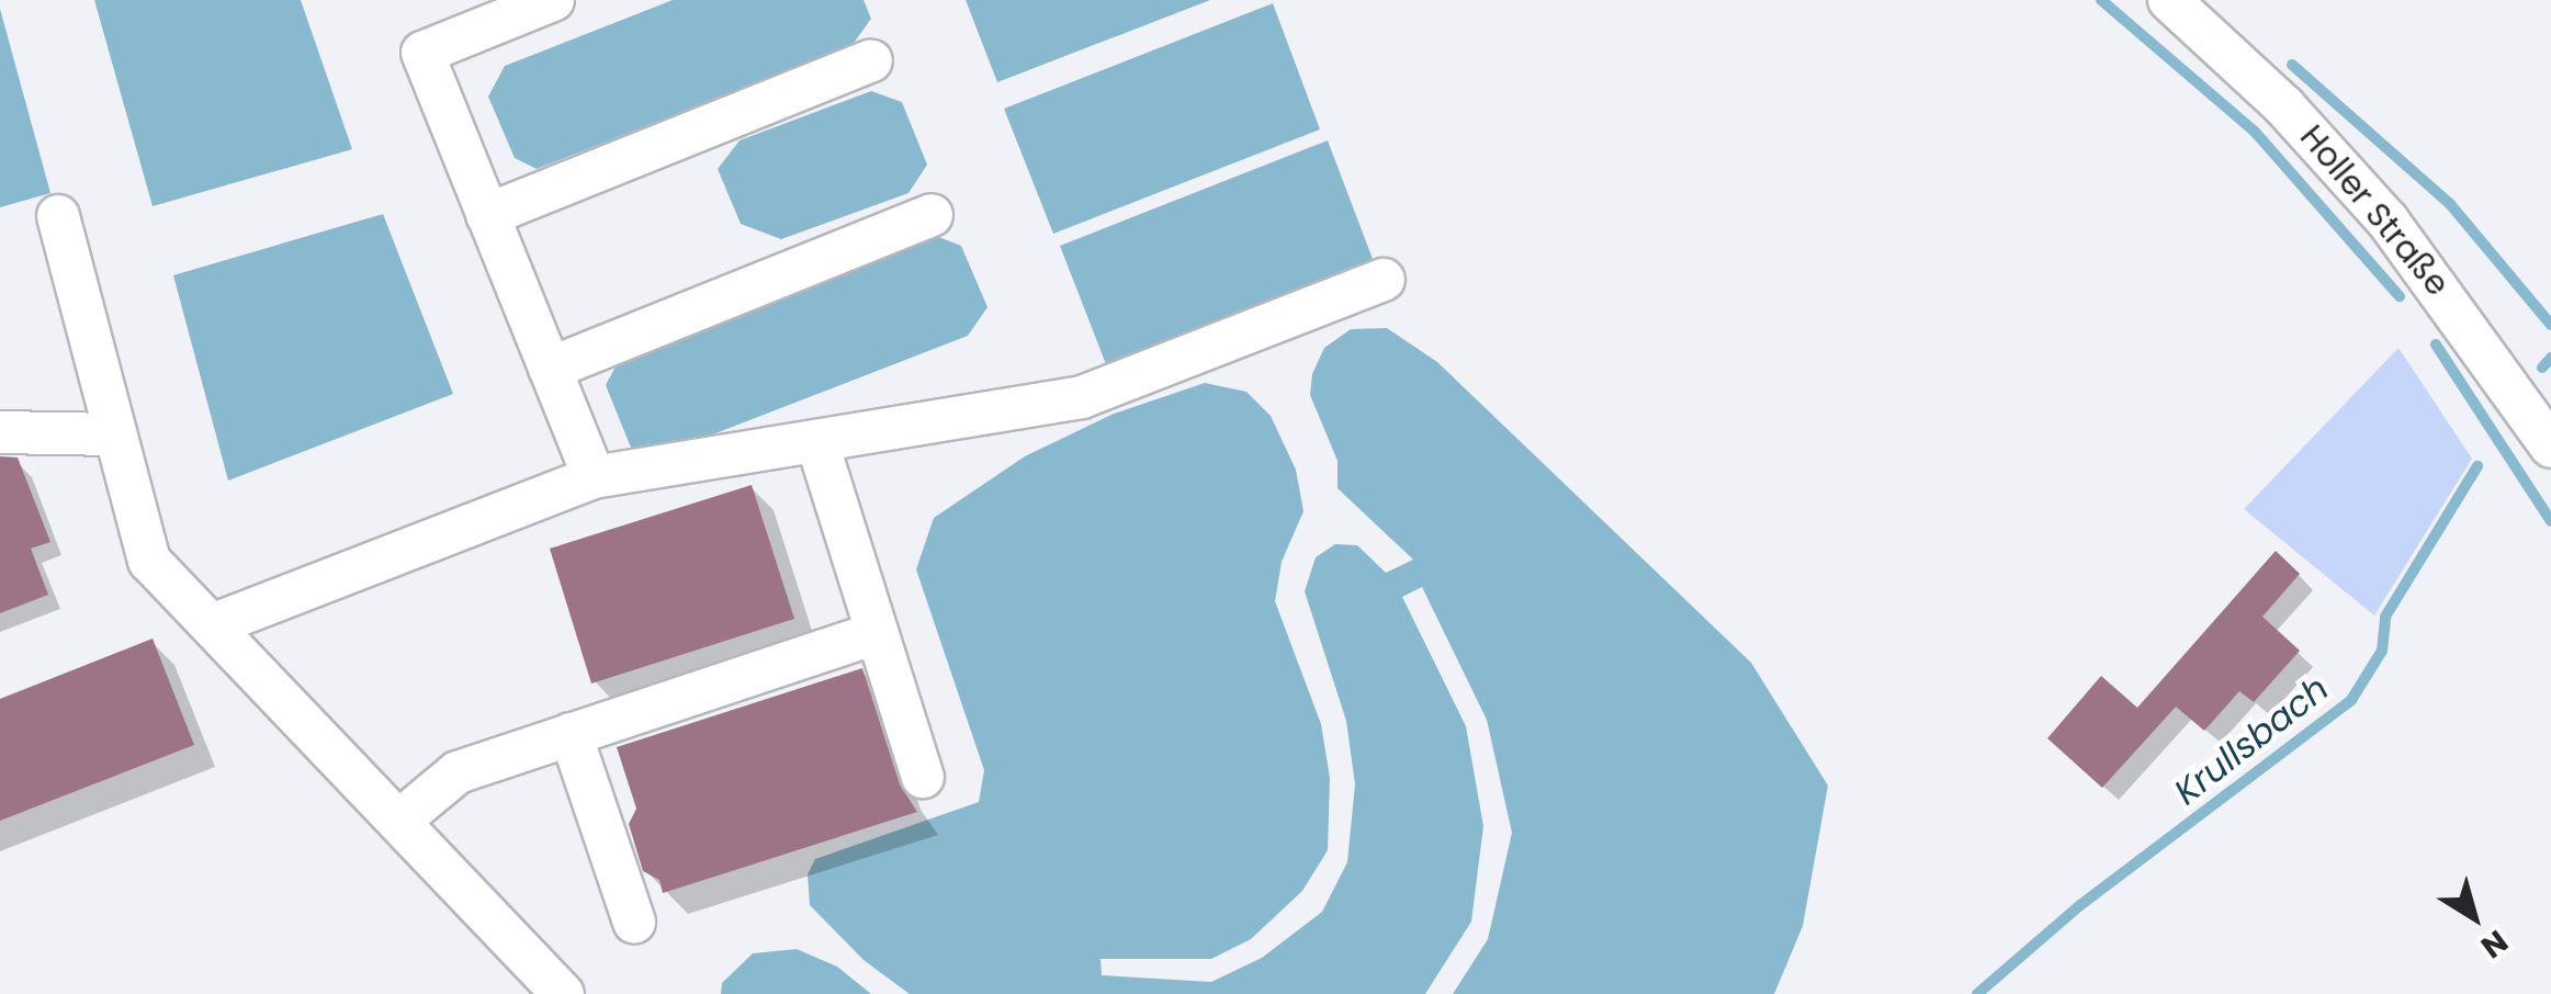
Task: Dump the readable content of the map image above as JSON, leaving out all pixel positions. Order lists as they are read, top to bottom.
{
  "streets": {
    "street": ["Holler Straße"]
  },
  "water": ["Krullsbach"],
  "north": "bottom right"
}
